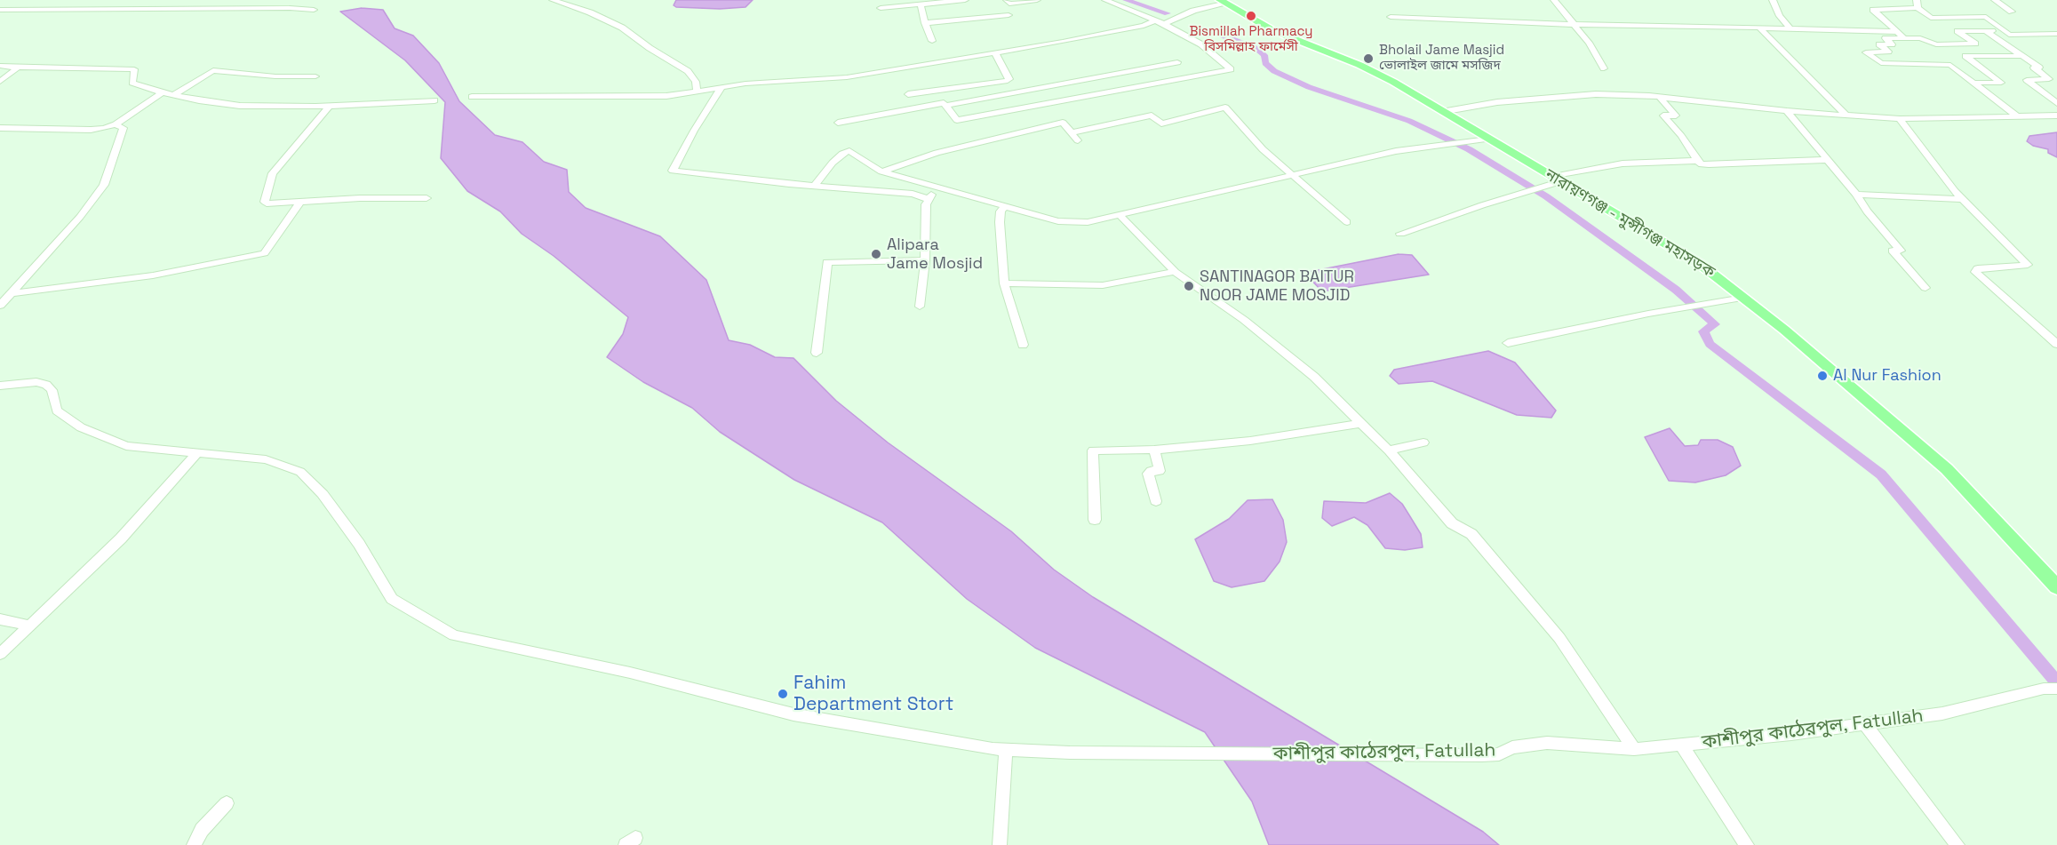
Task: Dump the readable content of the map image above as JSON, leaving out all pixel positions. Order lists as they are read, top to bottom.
{
  "streets": {
    "main road": ["নারায়ণগঞ্জ - মুন্সীগঞ্জ মহাসড়ক"],
    "street": ["কাশীপুর কাঠেরপুল, Fatullah"]
  },
  "places": [
    "Bismillah Pharmacy বিসমিল্লাহ ফার্মেসী",
    "Bholail Jame Masjid ভোলাইল জামে মসজিদ",
    "Alipara Jame Mosjid",
    "SANTINAGOR BAITUR NOOR JAME MOSJID",
    "Al Nur Fashion",
    "Fahim Department Stort"
  ]
}
